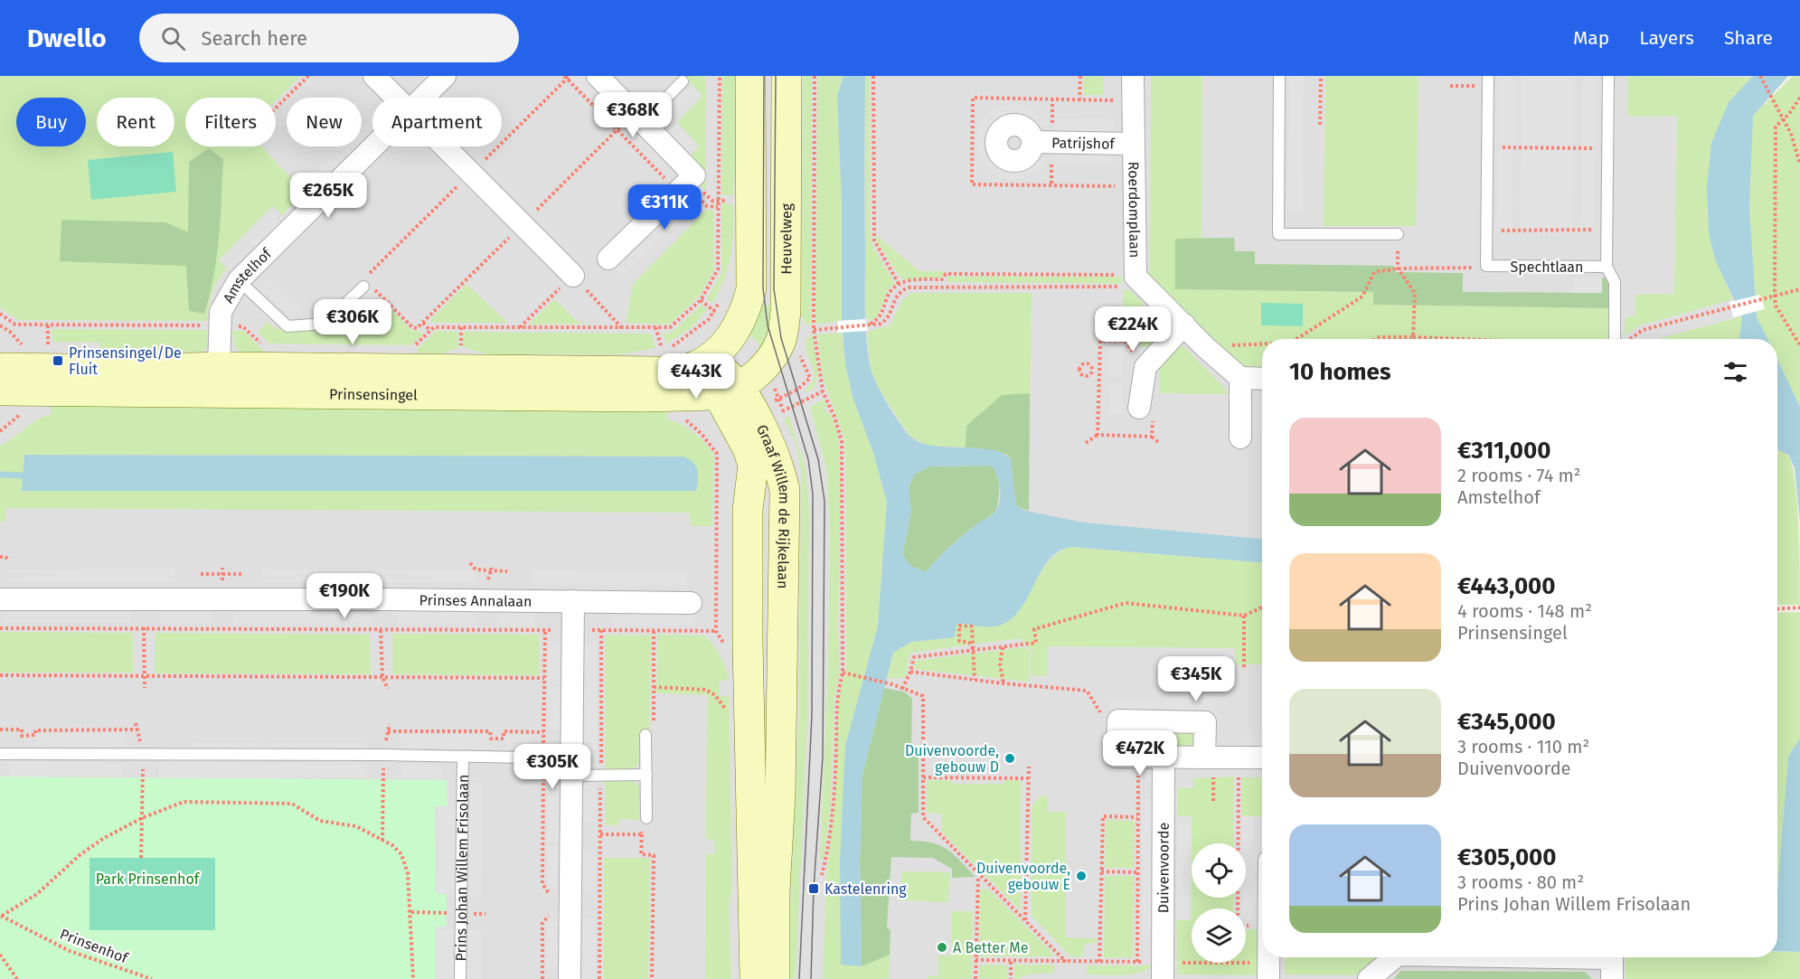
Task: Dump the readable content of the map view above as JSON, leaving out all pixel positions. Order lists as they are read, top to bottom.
{
  "streets": {
    "main road": ["Heuvelweg", "Prinsensingel", "Graaf Willem de Rijkelaan"],
    "street": [
      "Patrijshof",
      "Roerdomplaan",
      "Amstelhof",
      "Prinses Annalaan",
      "Duivenvoorde"
    ],
    "lane": ["Spechtlaan", "Prins Johan Willem Frisolaan"],
    "path": ["Prinsenhof"]
  },
  "crossings": [
    ["Patrijshof", "Roerdomplaan"],
    ["Heuvelweg", "Prinsensingel"],
    ["Heuvelweg", "Graaf Willem de Rijkelaan"],
    ["Amstelhof", "Prinsensingel"],
    ["Prinsensingel", "Graaf Willem de Rijkelaan"]
  ],
  "parks": ["Park Prinsenhof"],
  "places": {
    "transit": ["Prinsensingel/De Fluit", "Kastelenring"],
    "other": ["Duivenvoorde, gebouw D", "Duivenvoorde, gebouw E", "A Better Me"]
  },
  "page": {
    "header": "Dwello",
    "search": "Search here",
    "nav": ["Map", "Layers", "Share"],
    "price": [
      "€368K",
      "€265K",
      "€311K",
      "€306K",
      "€224K",
      "€443K",
      "€190K",
      "€345K",
      "€472K",
      "€305K"
    ],
    "chip": [
      "Buy",
      "Rent",
      "Filters",
      "New",
      "Apartment"
    ],
    "heading": "10 homes",
    "list": [
      {
        "name": "€311,000",
        "note": "2 rooms · 74 m² · Amstelhof"
      },
      {
        "name": "€443,000",
        "note": "4 rooms · 148 m² · Prinsensingel"
      },
      {
        "name": "€345,000",
        "note": "3 rooms · 110 m² · Duivenvoorde"
      },
      {
        "name": "€305,000",
        "note": "3 rooms · 80 m² · Prins Johan Willem Frisolaan"
      }
    ]
  }
}
